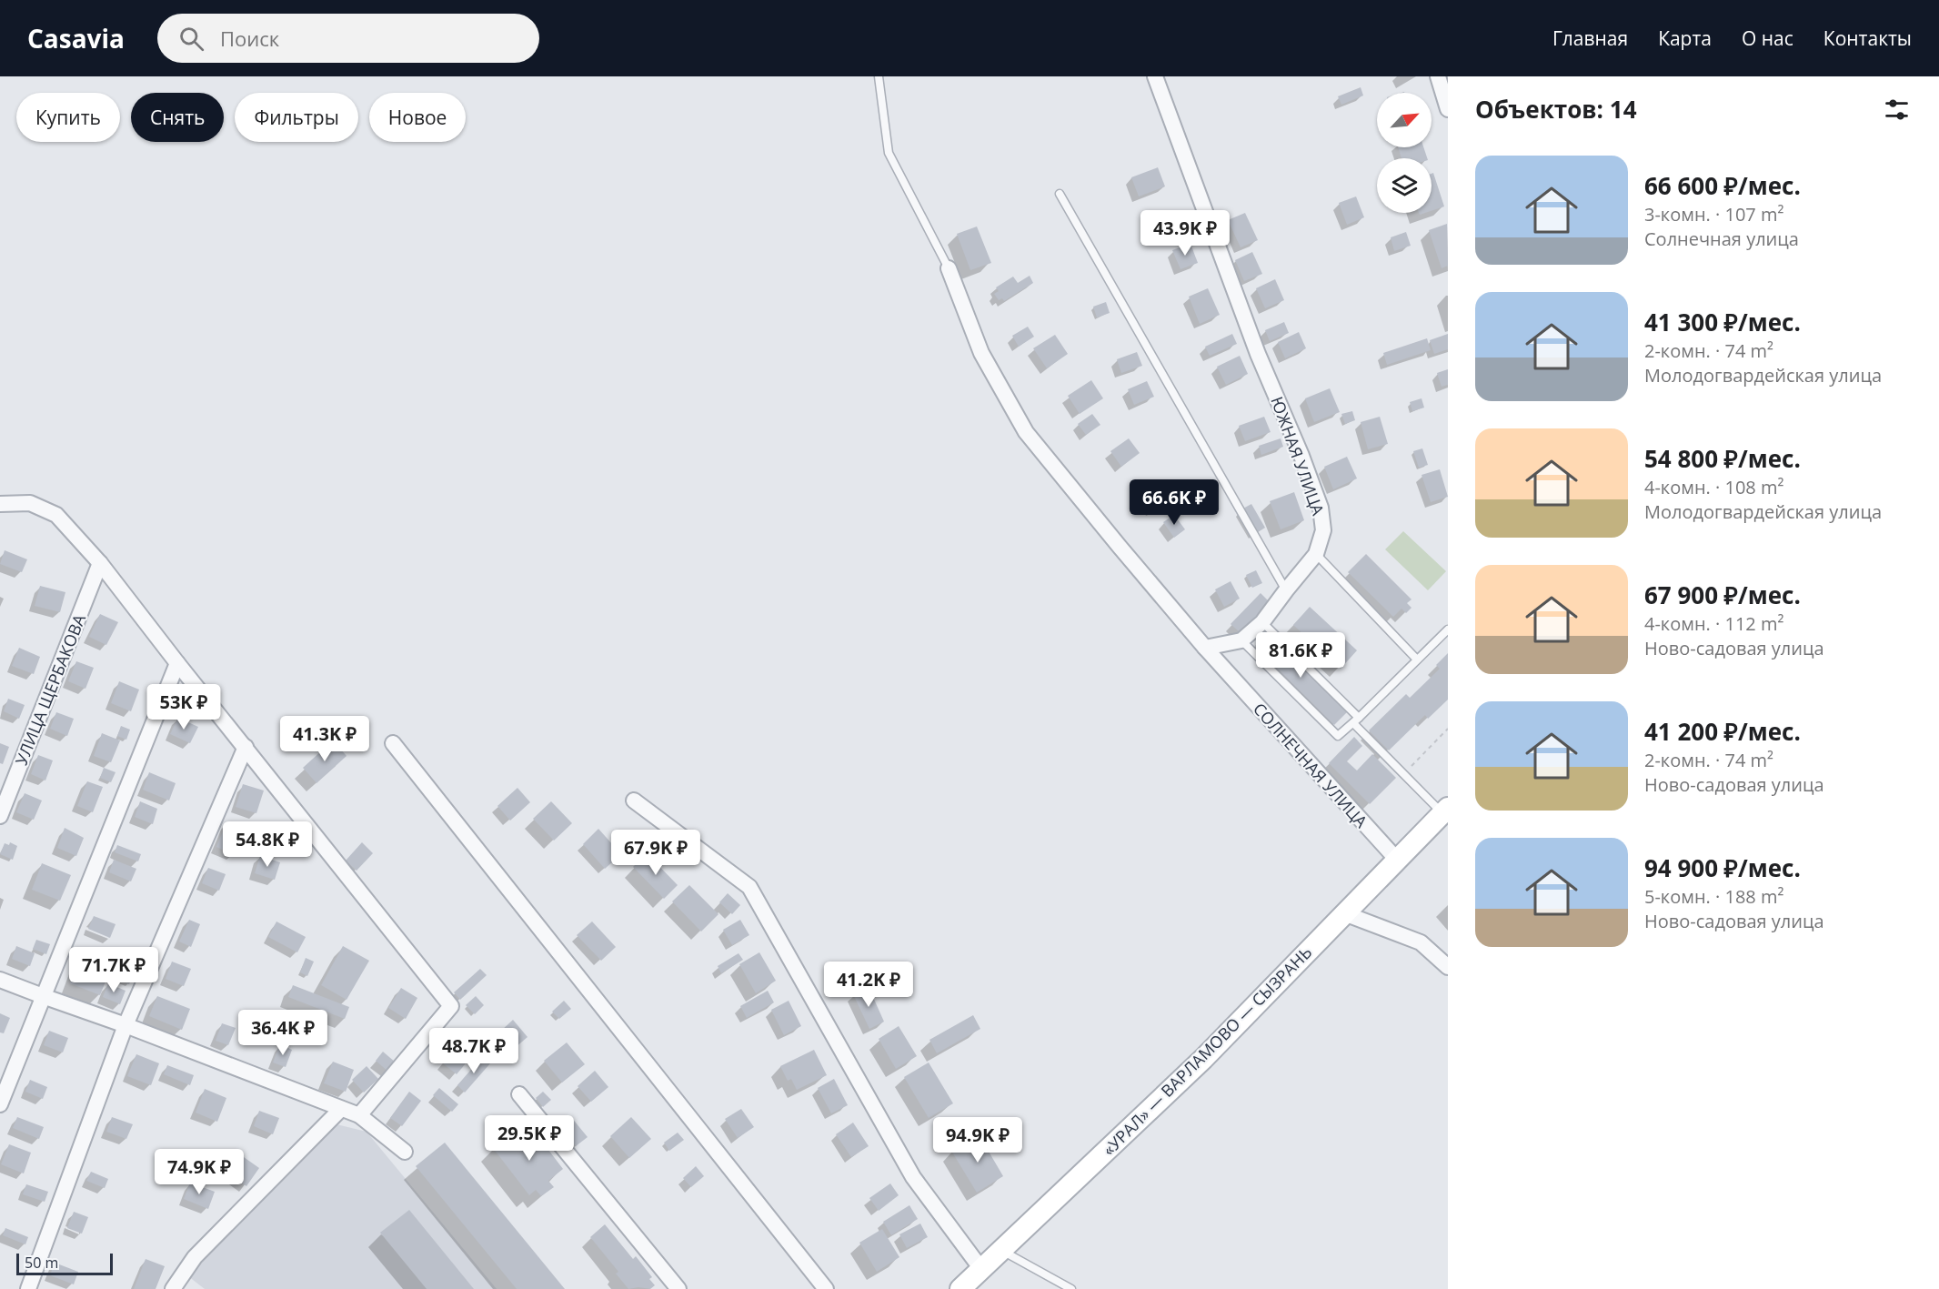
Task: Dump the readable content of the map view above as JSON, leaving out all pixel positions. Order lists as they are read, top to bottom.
{
  "streets": {
    "main road": ["«УРАЛ» — ВАРЛАМОВО — СЫЗРАНЬ"],
    "street": ["ЮЖНАЯ УЛИЦА", "УЛИЦА ЩЕРБАКОВА", "СОЛНЕЧНАЯ УЛИЦА"]
  },
  "crossings": [
    ["ЮЖНАЯ УЛИЦА", "СОЛНЕЧНАЯ УЛИЦА"],
    ["СОЛНЕЧНАЯ УЛИЦА", "«УРАЛ» — ВАРЛАМОВО — СЫЗРАНЬ"]
  ],
  "scale_bar": "50 m",
  "north": "top right",
  "page": {
    "header": "Casavia",
    "search": "Поиск",
    "nav": [
      "Главная",
      "Карта",
      "О нас",
      "Контакты"
    ],
    "heading": "Объектов: 14",
    "chip": [
      "Купить",
      "Снять",
      "Фильтры",
      "Новое"
    ],
    "list": [
      {
        "name": "66 600 ₽/мес.",
        "note": "3-комн. · 107 m² · Солнечная улица"
      },
      {
        "name": "41 300 ₽/мес.",
        "note": "2-комн. · 74 m² · Молодогвардейская улица"
      },
      {
        "name": "54 800 ₽/мес.",
        "note": "4-комн. · 108 m² · Молодогвардейская улица"
      },
      {
        "name": "67 900 ₽/мес.",
        "note": "4-комн. · 112 m² · Ново-садовая улица"
      },
      {
        "name": "41 200 ₽/мес.",
        "note": "2-комн. · 74 m² · Ново-садовая улица"
      },
      {
        "name": "94 900 ₽/мес.",
        "note": "5-комн. · 188 m² · Ново-садовая улица"
      }
    ],
    "price": [
      "43.9K ₽",
      "66.6K ₽",
      "81.6K ₽",
      "53K ₽",
      "41.3K ₽",
      "54.8K ₽",
      "67.9K ₽",
      "71.7K ₽",
      "41.2K ₽",
      "36.4K ₽",
      "48.7K ₽",
      "29.5K ₽",
      "94.9K ₽",
      "74.9K ₽"
    ],
    "scale": "50 m"
  }
}
